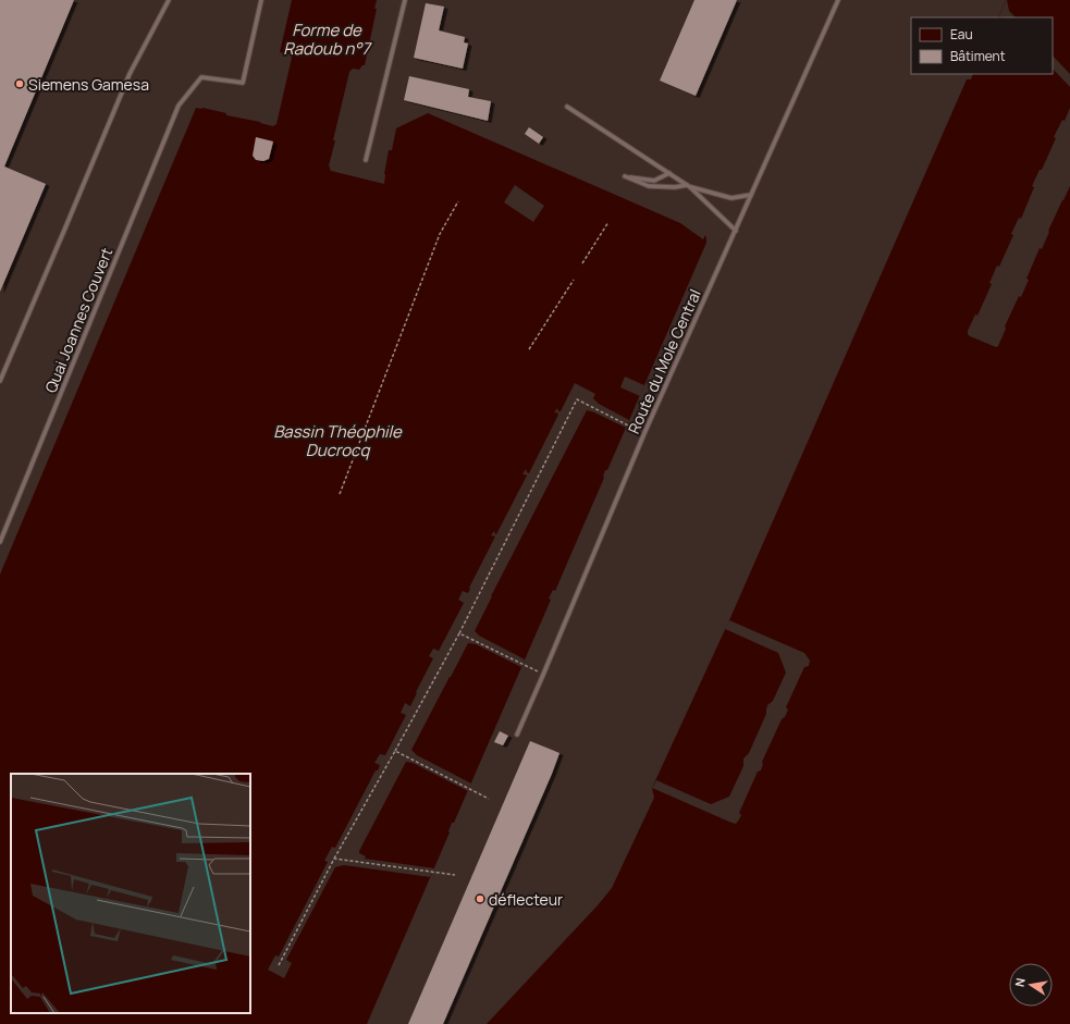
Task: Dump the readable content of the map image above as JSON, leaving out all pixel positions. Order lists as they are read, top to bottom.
{
  "streets": {
    "lane": ["Quai Joannes Couvert", "Route du Mole Central"]
  },
  "water": ["Forme de Radoub n°7", "Bassin Théophile Ducrocq"],
  "places": ["Siemens Gamesa", "déflecteur"],
  "legend": ["Eau", "Bâtiment"],
  "north": "left"
}
